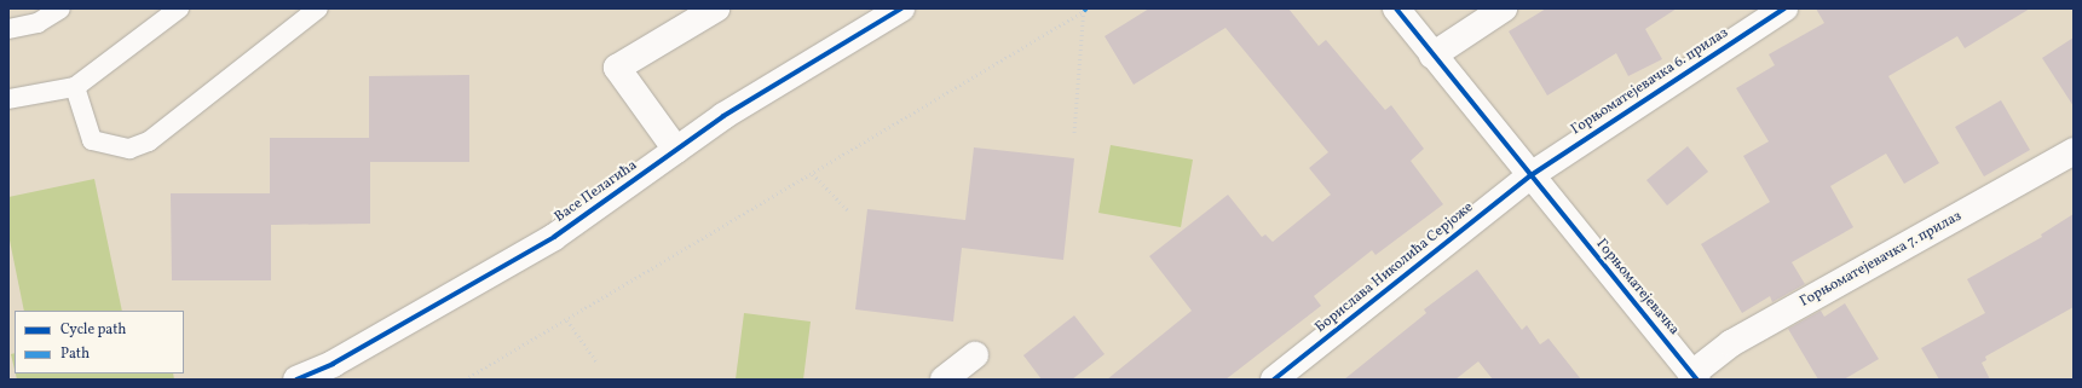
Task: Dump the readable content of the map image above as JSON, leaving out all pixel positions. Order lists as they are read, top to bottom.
{
  "streets": {
    "street": [
      "Горњоматејевачка 6. прилаз",
      "Васе Пелагића",
      "Горњоматејевачка 7. прилаз",
      "Борислава Николића Серјоже",
      "Горњоматејевачка"
    ]
  },
  "crossings": [
    ["Горњоматејевачка 6. прилаз", "Борислава Николића Серјоже"],
    ["Горњоматејевачка 6. прилаз", "Горњоматејевачка"],
    ["Горњоматејевачка 7. прилаз", "Горњоматејевачка"],
    ["Борислава Николића Серјоже", "Горњоматејевачка"]
  ],
  "legend": ["Cycle path", "Path"]
}
